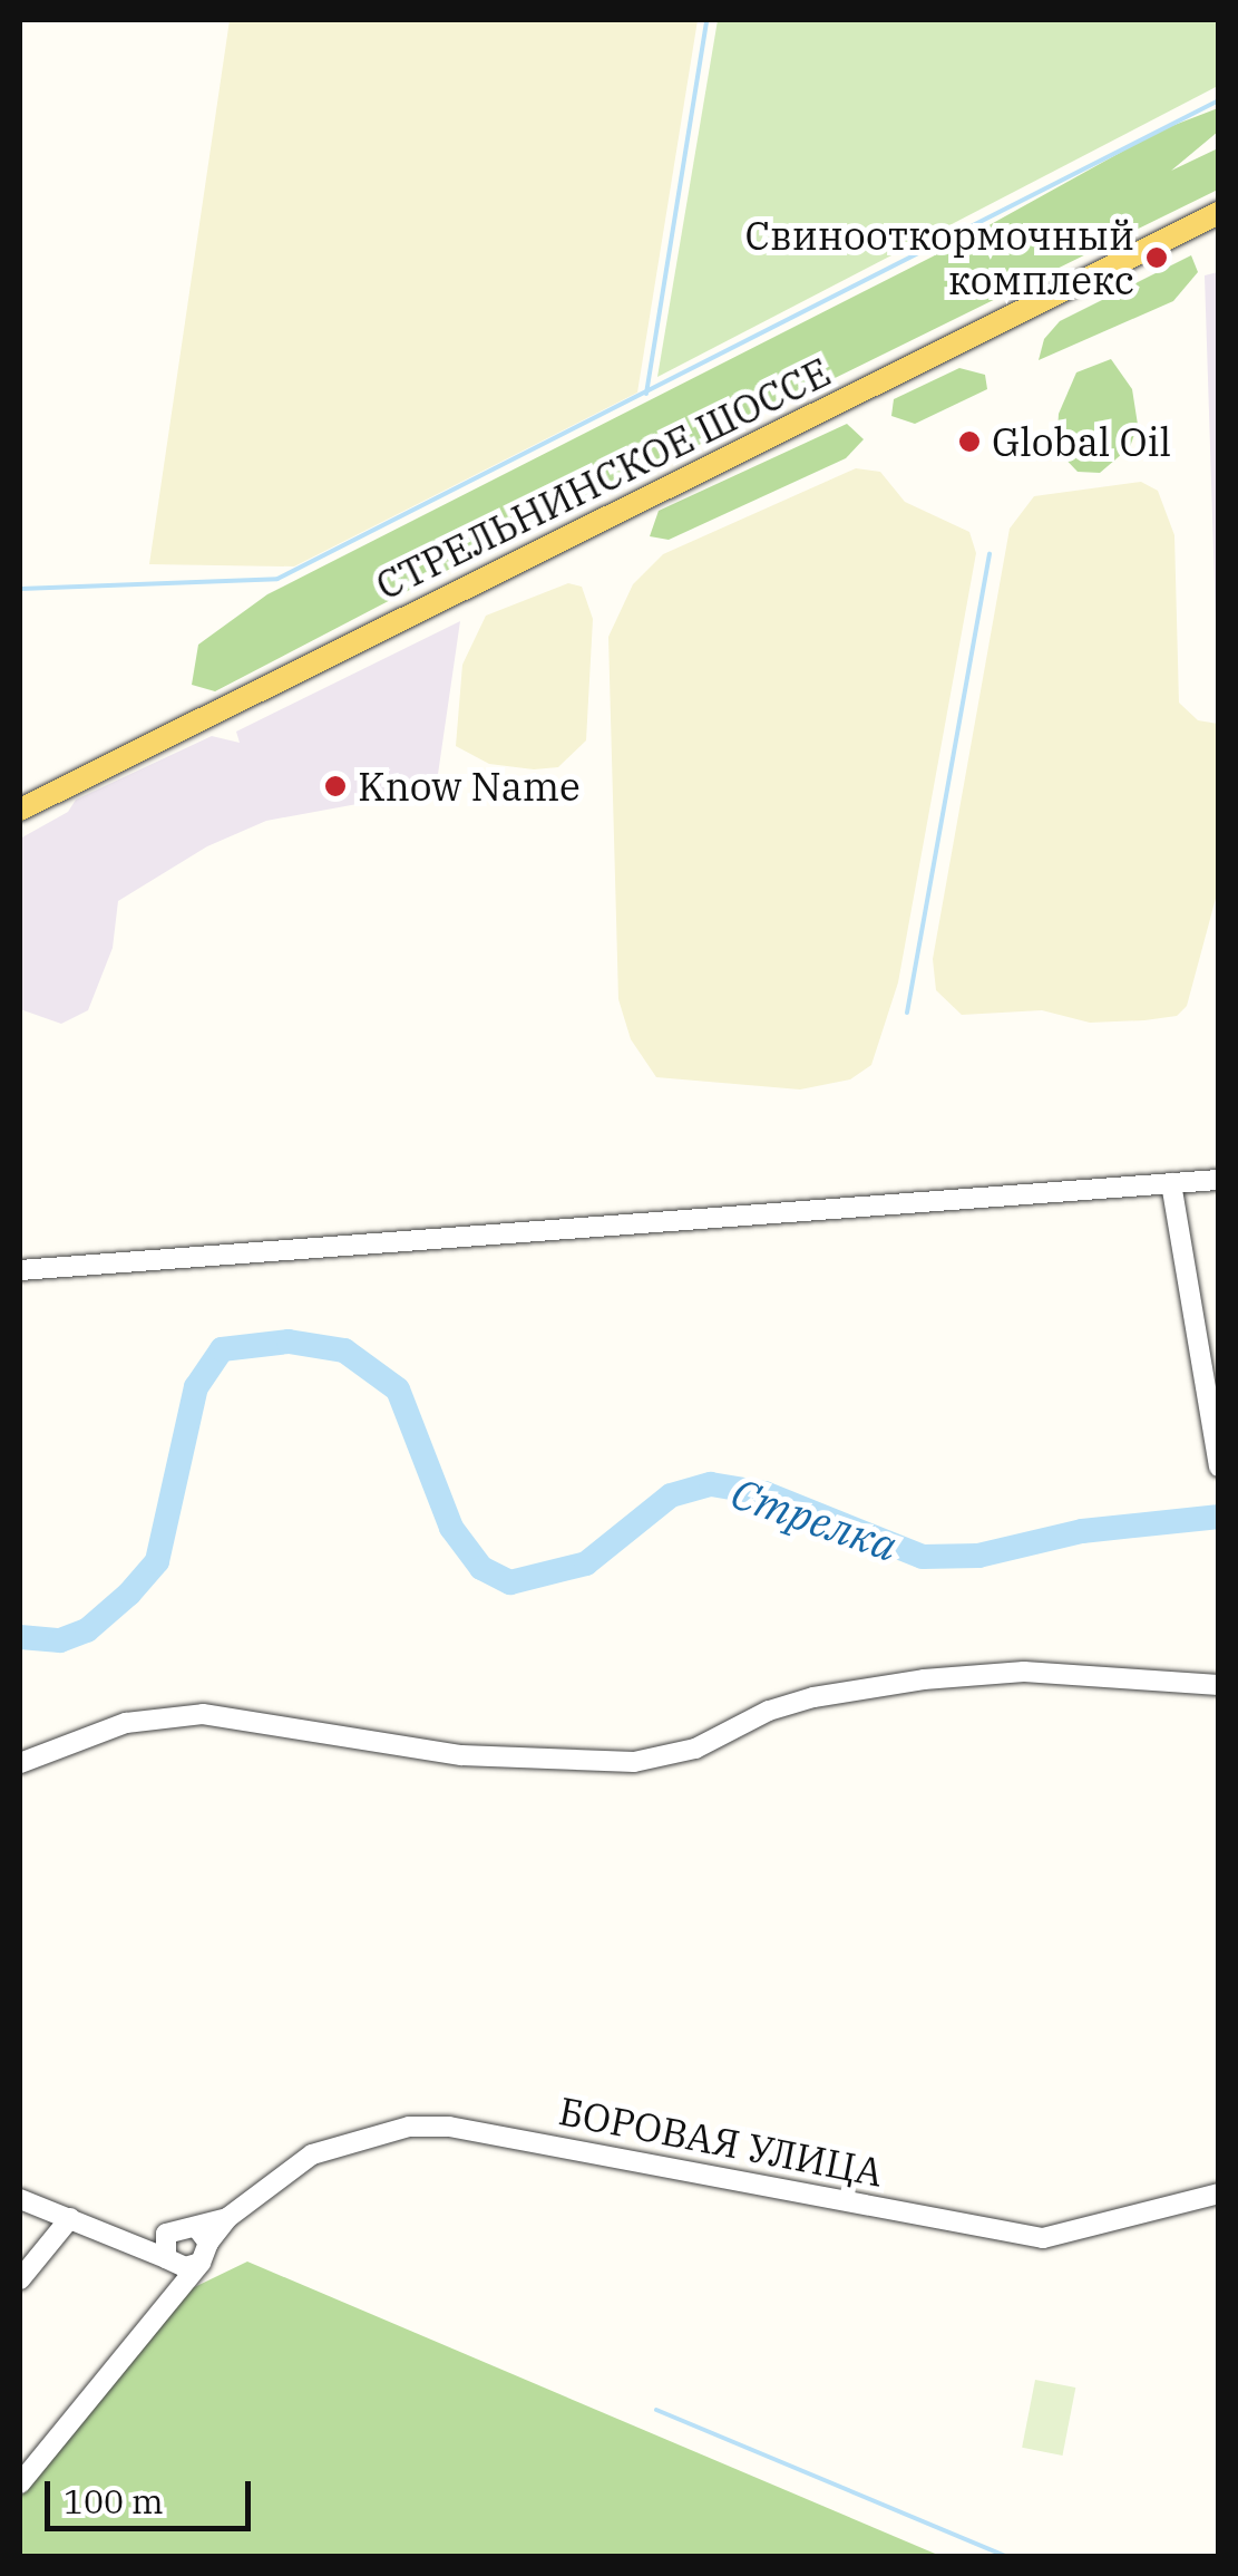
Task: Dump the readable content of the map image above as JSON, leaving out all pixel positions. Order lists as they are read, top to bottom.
{
  "streets": {
    "main road": ["СТРЕЛЬНИНСКОЕ ШОССЕ"],
    "street": ["БОРОВАЯ УЛИЦА"]
  },
  "water": ["Стрелка"],
  "places": ["Свинооткормочный комплекс", "Global Oil", "Know Name"],
  "scale_bar": "100 m"
}
